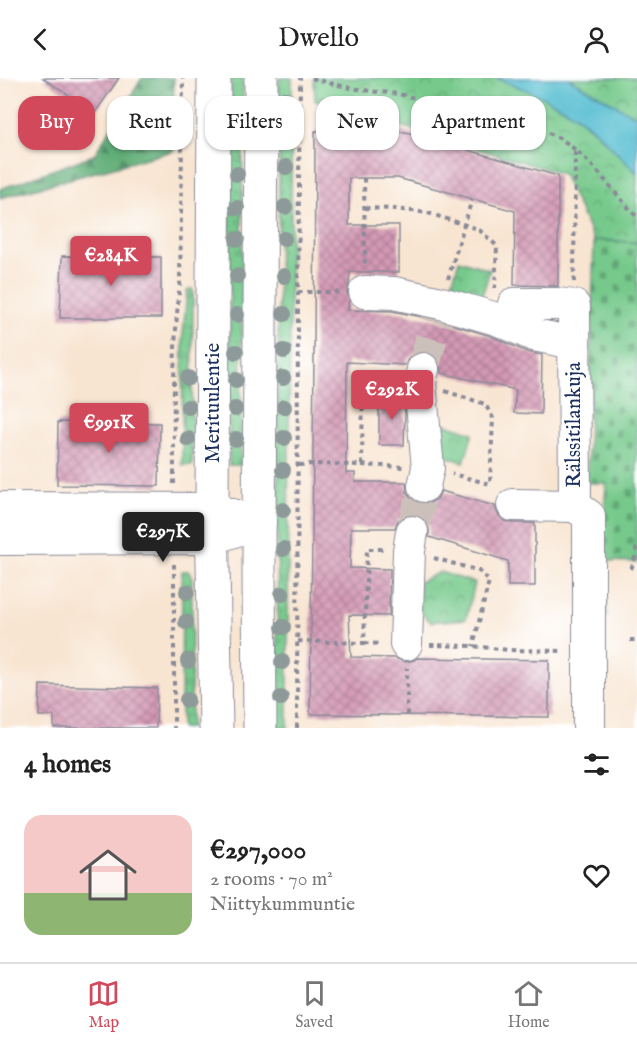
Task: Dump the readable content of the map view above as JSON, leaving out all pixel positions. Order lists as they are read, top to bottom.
{
  "streets": {
    "main road": ["Merituulentie"],
    "street": ["Rälssitilankuja"]
  },
  "page": {
    "header": "Dwello",
    "chip": [
      "Buy",
      "Rent",
      "Filters",
      "New",
      "Apartment"
    ],
    "price": [
      "€284K",
      "€292K",
      "€991K",
      "€297K"
    ],
    "heading": "4 homes",
    "list": [
      {
        "name": "€297,000",
        "note": "2 rooms · 70 m² · Niittykummuntie"
      }
    ],
    "tabs": ["Map", "Saved", "Home"]
  }
}
